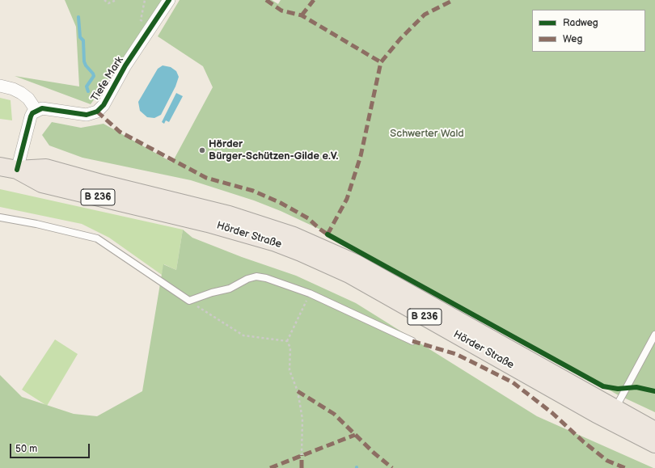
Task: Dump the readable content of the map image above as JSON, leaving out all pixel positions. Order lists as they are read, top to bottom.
{
  "streets": {
    "main road": ["B 236", "Hörder Straße"],
    "street": ["Tiefe Mark"]
  },
  "crossings": [
    ["B 236", "Hörder Straße"]
  ],
  "parks": ["Schwerter Wald"],
  "places": ["Hörder Bürger-Schützen-Gilde e.V."],
  "legend": ["Radweg", "Weg"],
  "scale_bar": "50 m"
}
